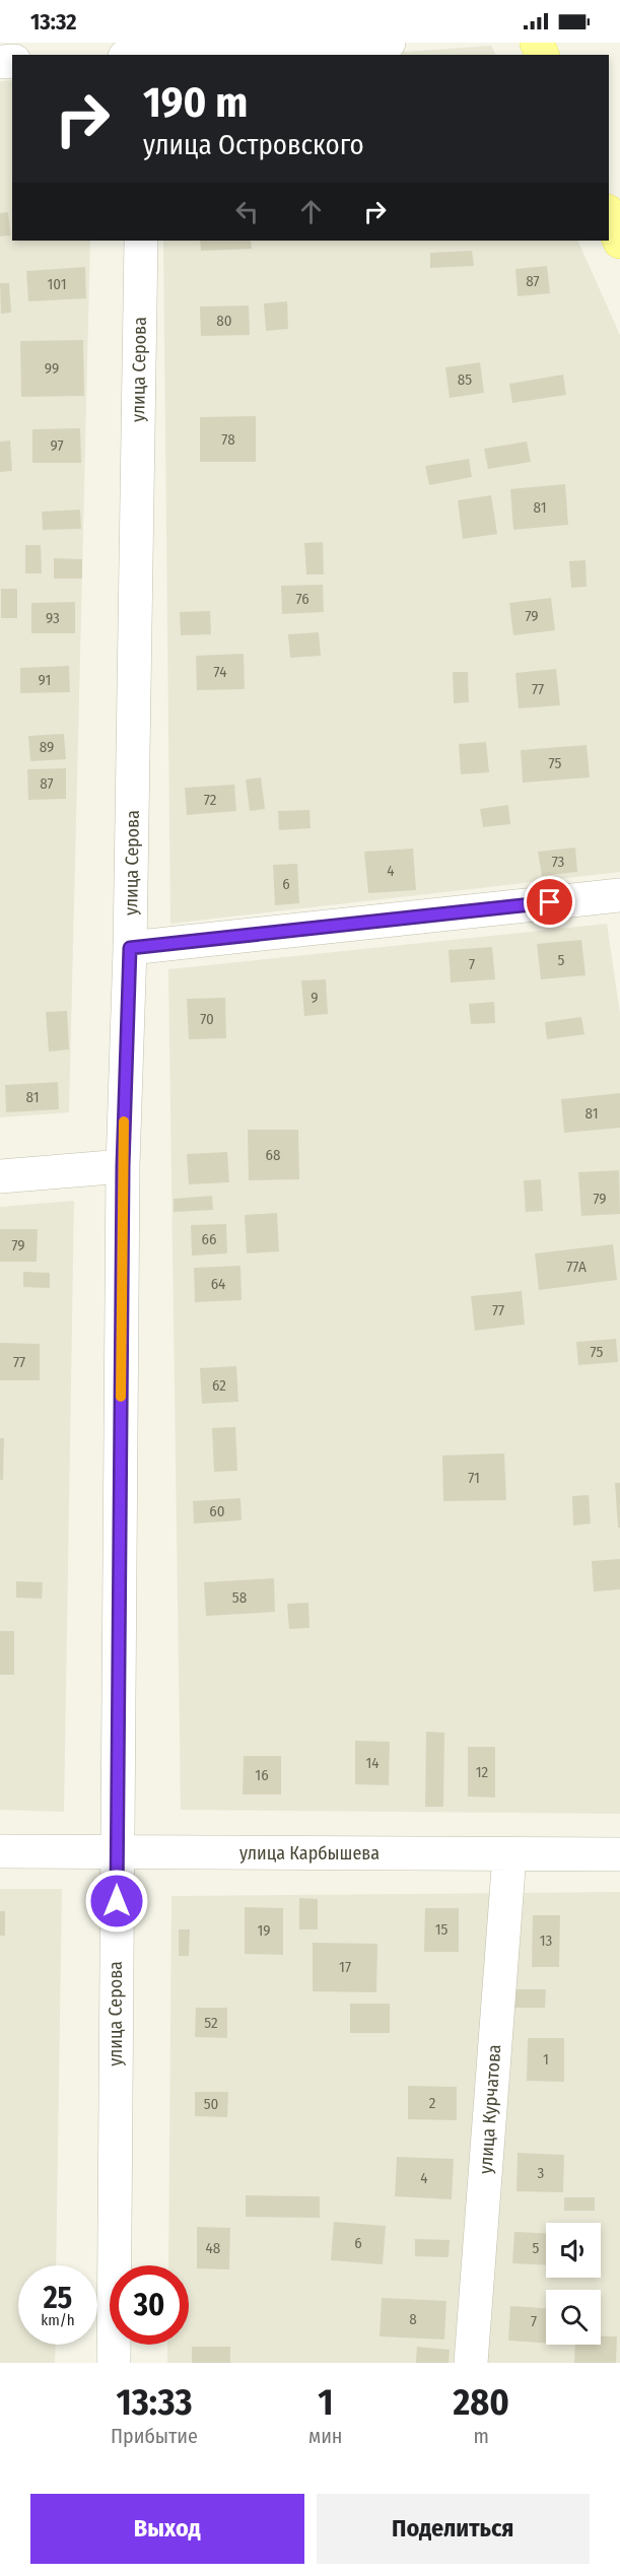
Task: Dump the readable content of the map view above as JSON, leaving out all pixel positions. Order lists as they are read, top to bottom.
{
  "streets": {
    "street": ["улица Серова", "улица Карбышева", "улица Курчатова"]
  },
  "crossings": [
    ["улица Серова", "улица Карбышева"],
    ["улица Карбышева", "улица Курчатова"]
  ],
  "house_numbers": [
    "87",
    "101",
    "80",
    "99",
    "85",
    "78",
    "97",
    "81",
    "76",
    "79",
    "93",
    "74",
    "91",
    "77",
    "89",
    "75",
    "87",
    "72",
    "73",
    "4",
    "6",
    "5",
    "7",
    "9",
    "70",
    "81",
    "81",
    "68",
    "79",
    "66",
    "79",
    "77А",
    "64",
    "77",
    "75",
    "77",
    "62",
    "71",
    "60",
    "58",
    "14",
    "12",
    "16",
    "15",
    "19",
    "13",
    "17",
    "52",
    "1",
    "2",
    "50",
    "3",
    "4",
    "6",
    "48",
    "5",
    "8",
    "7"
  ],
  "page": {
    "status": "13:32",
    "turn": ["190 m", "улица Островского"],
    "speed": "25 km/h",
    "limit": "30",
    "eta": [
      "13:33",
      "Прибытие",
      "1",
      "мин",
      "280",
      "m"
    ],
    "buttons": ["Выход", "Поделиться"]
  }
}
